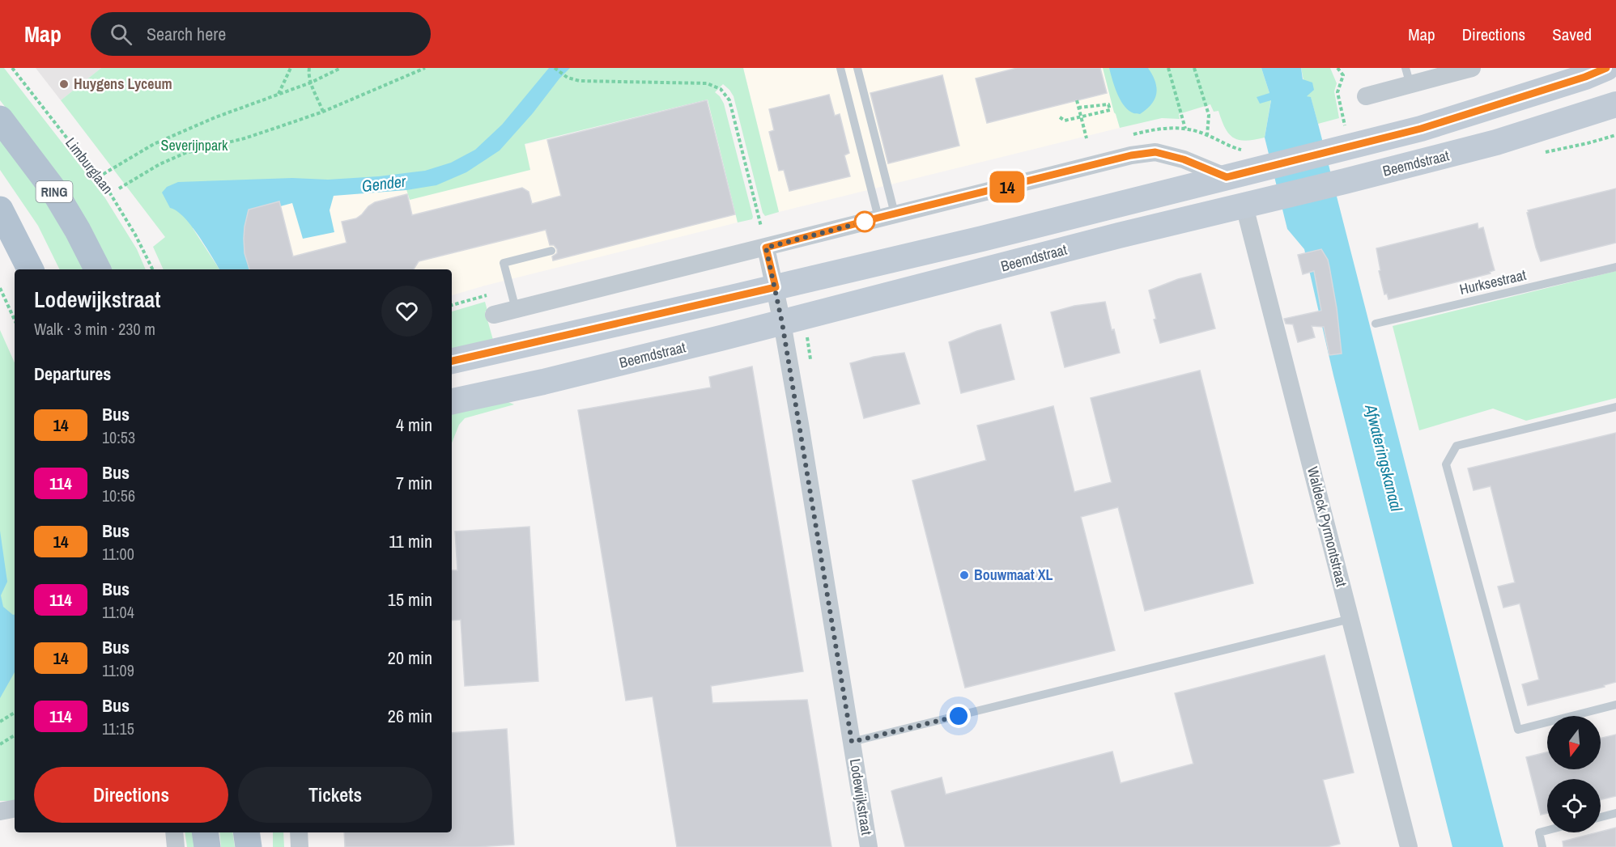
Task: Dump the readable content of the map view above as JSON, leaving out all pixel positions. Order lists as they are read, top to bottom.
{
  "streets": {
    "main road": ["Beemdstraat", "RING"],
    "street": ["Waldeck Pyrmontstraat", "Lodewijkstraat"],
    "lane": ["Hurksestraat"],
    "path": ["Limburglaan"]
  },
  "crossings": [
    ["Beemdstraat", "Waldeck Pyrmontstraat"],
    ["Beemdstraat", "Lodewijkstraat"]
  ],
  "water": ["Gender", "Afwateringskanaal"],
  "parks": ["Severijnpark"],
  "places": ["Huygens Lyceum", "Bouwmaat XL"],
  "lines": ["bus line 14"],
  "north": "bottom",
  "page": {
    "header": "Map",
    "search": "Search here",
    "nav": ["Map", "Directions", "Saved"],
    "on_map": "14",
    "heading": [
      ["Lodewijkstraat", "Walk · 3 min · 230 m"],
      "Departures"
    ],
    "list": [
      {
        "mark": "14",
        "name": "Bus",
        "note": "10:53",
        "value": "4 min"
      },
      {
        "mark": "114",
        "name": "Bus",
        "note": "10:56",
        "value": "7 min"
      },
      {
        "mark": "14",
        "name": "Bus",
        "note": "11:00",
        "value": "11 min"
      },
      {
        "mark": "114",
        "name": "Bus",
        "note": "11:04",
        "value": "15 min"
      },
      {
        "mark": "14",
        "name": "Bus",
        "note": "11:09",
        "value": "20 min"
      },
      {
        "mark": "114",
        "name": "Bus",
        "note": "11:15",
        "value": "26 min"
      }
    ],
    "buttons": ["Directions", "Tickets"]
  }
}
